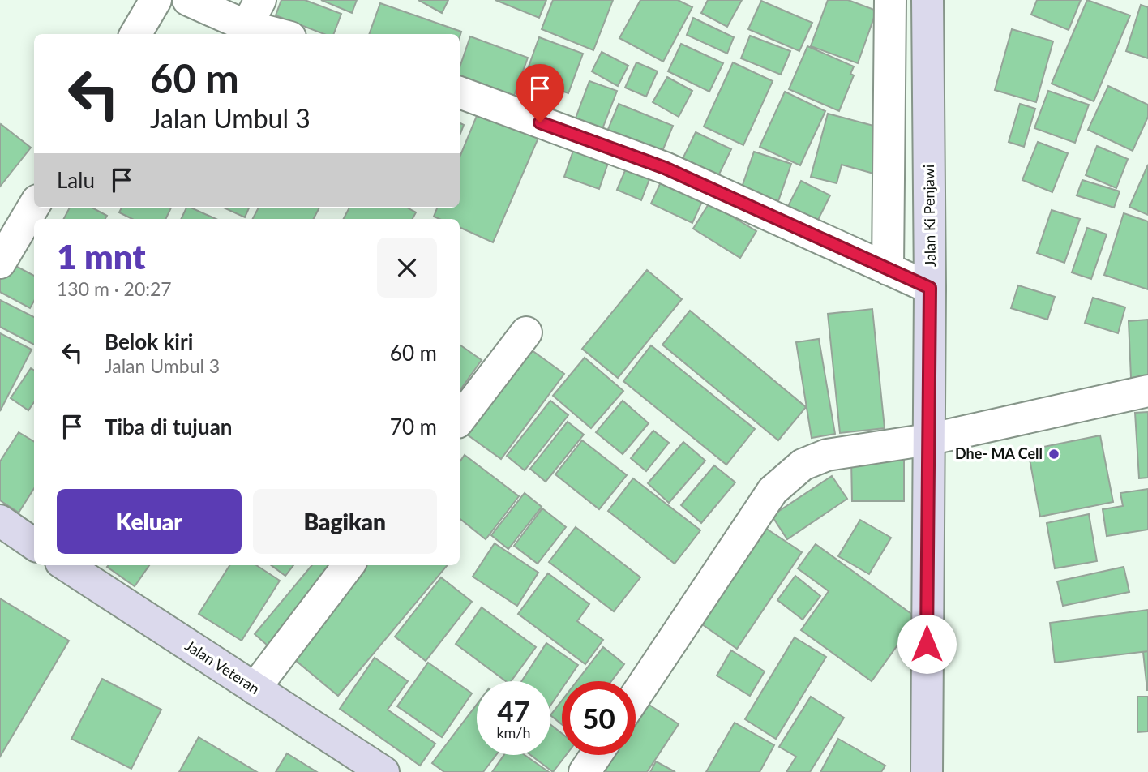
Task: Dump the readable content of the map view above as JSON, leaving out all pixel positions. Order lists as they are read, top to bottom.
{
  "streets": {
    "main road": ["Jalan Ki Penjawi", "Jalan Veteran"]
  },
  "places": ["Dhe- MA Cell"],
  "page": {
    "turn": ["60 m", "Jalan Umbul 3"],
    "then": "Lalu",
    "heading": ["1 mnt", "130 m · 20:27"],
    "list": [
      {
        "name": "Belok kiri",
        "note": "Jalan Umbul 3",
        "value": "60 m"
      },
      {
        "name": "Tiba di tujuan",
        "value": "70 m"
      }
    ],
    "buttons": ["Keluar", "Bagikan"],
    "speed": "47 km/h",
    "limit": "50"
  }
}
